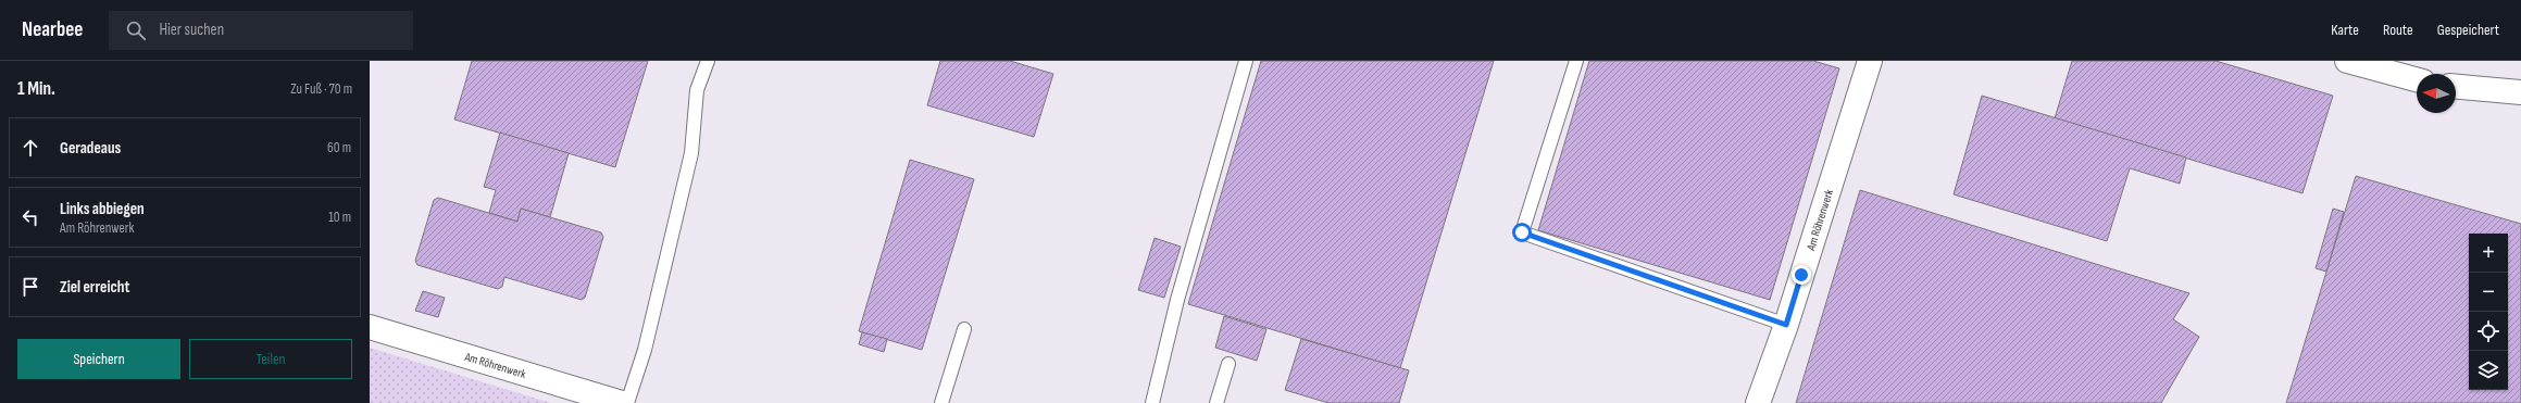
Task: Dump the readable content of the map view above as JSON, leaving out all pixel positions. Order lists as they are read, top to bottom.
{
  "streets": {
    "street": ["Am Röhrenwerk"]
  },
  "north": "left",
  "page": {
    "header": "Nearbee",
    "search": "Hier suchen",
    "nav": ["Karte", "Route", "Gespeichert"],
    "heading": ["1 Min.", "Zu Fuß · 70 m"],
    "list": [
      ["Geradeaus", "60 m"],
      ["Links abbiegen", "Am Röhrenwerk", "10 m"],
      "Ziel erreicht"
    ],
    "map_buttons": ["+", "−"],
    "buttons": ["Speichern", "Teilen"]
  }
}
